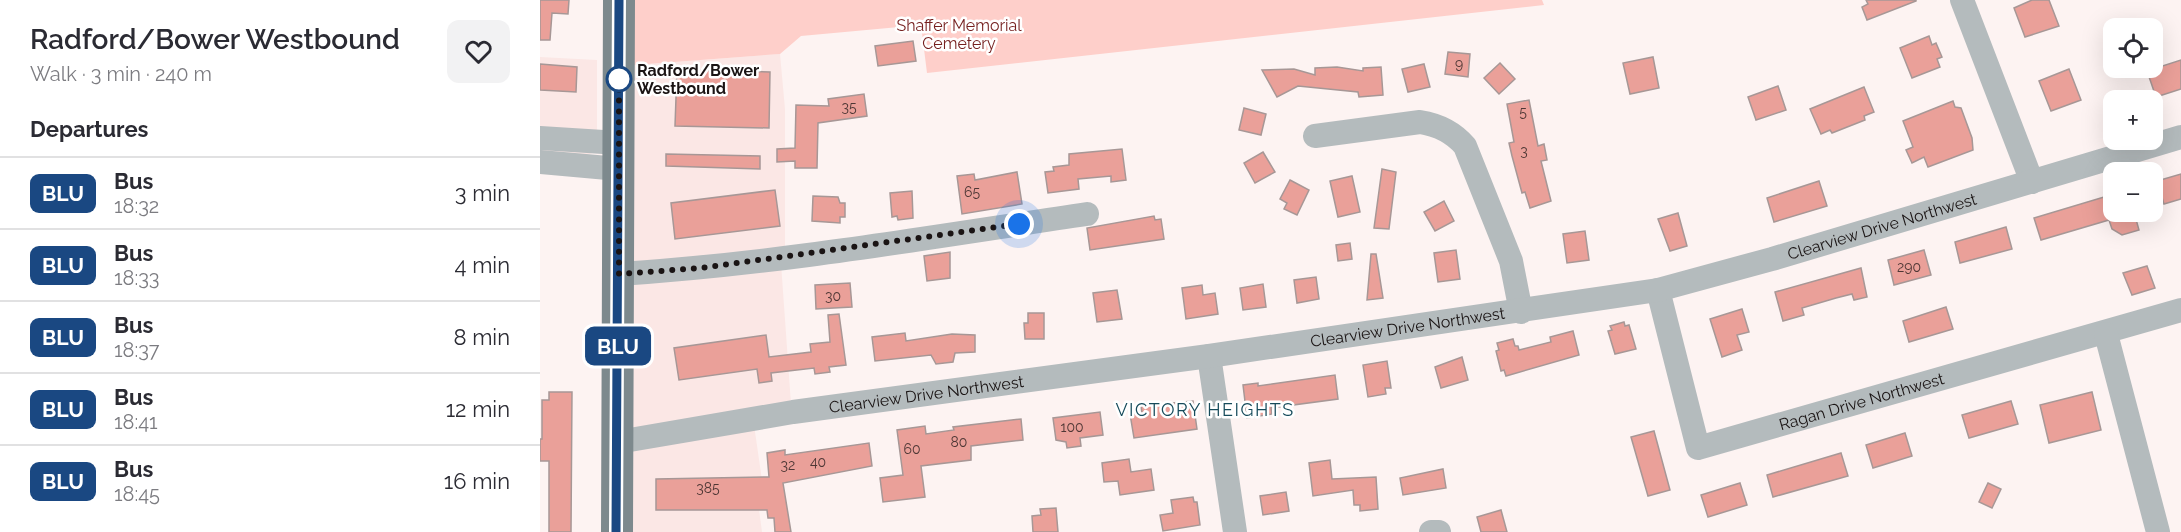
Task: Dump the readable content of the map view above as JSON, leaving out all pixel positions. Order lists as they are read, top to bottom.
{
  "streets": {
    "street": ["Clearview Drive Northwest", "Ragan Drive Northwest"]
  },
  "crossings": [
    ["Clearview Drive Northwest", "Ragan Drive Northwest"]
  ],
  "districts": ["VICTORY HEIGHTS"],
  "parks": ["Shaffer Memorial Cemetery"],
  "places": ["Radford/Bower Westbound"],
  "lines": ["bus line BLU"],
  "house_numbers": [
    "9",
    "35",
    "5",
    "3",
    "65",
    "290",
    "30",
    "100",
    "80",
    "60",
    "40",
    "32",
    "385"
  ],
  "page": {
    "heading": [
      ["Radford/Bower Westbound", "Walk · 3 min · 240 m"],
      "Departures"
    ],
    "on_map": "BLU",
    "map_buttons": ["+", "−"],
    "list": [
      {
        "mark": "BLU",
        "name": "Bus",
        "note": "18:32",
        "value": "3 min"
      },
      {
        "mark": "BLU",
        "name": "Bus",
        "note": "18:33",
        "value": "4 min"
      },
      {
        "mark": "BLU",
        "name": "Bus",
        "note": "18:37",
        "value": "8 min"
      },
      {
        "mark": "BLU",
        "name": "Bus",
        "note": "18:41",
        "value": "12 min"
      },
      {
        "mark": "BLU",
        "name": "Bus",
        "note": "18:45",
        "value": "16 min"
      }
    ]
  }
}
